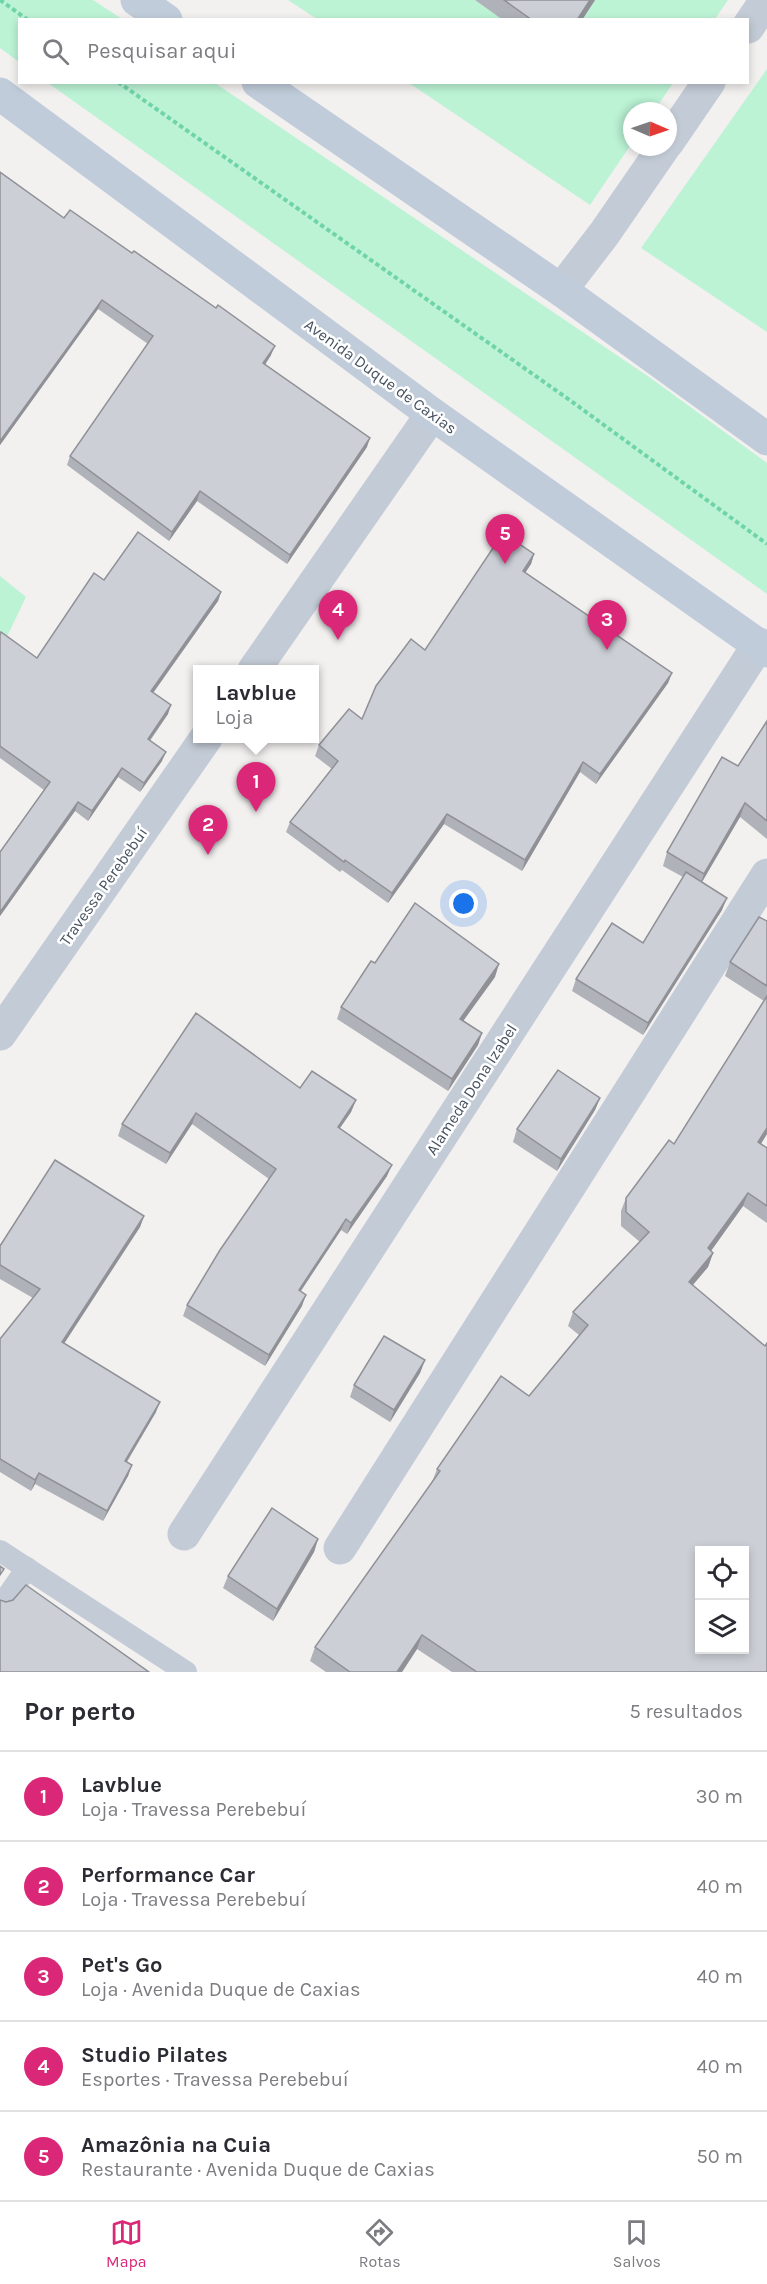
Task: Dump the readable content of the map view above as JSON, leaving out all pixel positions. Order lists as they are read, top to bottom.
{
  "streets": {
    "main road": ["Avenida Duque de Caxias"],
    "street": ["Travessa Perebebuí", "Alameda Dona Izabel"]
  },
  "crossings": [
    ["Avenida Duque de Caxias", "Alameda Dona Izabel"]
  ],
  "north": "right",
  "page": {
    "search": "Pesquisar aqui",
    "pins": [
      "5",
      "4",
      "3",
      "1",
      "2"
    ],
    "popup": ["Lavblue", "Loja"],
    "heading": ["Por perto", "5 resultados"],
    "list": [
      {
        "mark": "1",
        "name": "Lavblue",
        "note": "Loja · Travessa Perebebuí",
        "value": "30 m"
      },
      {
        "mark": "2",
        "name": "Performance Car",
        "note": "Loja · Travessa Perebebuí",
        "value": "40 m"
      },
      {
        "mark": "3",
        "name": "Pet's Go",
        "note": "Loja · Avenida Duque de Caxias",
        "value": "40 m"
      },
      {
        "mark": "4",
        "name": "Studio Pilates",
        "note": "Esportes · Travessa Perebebuí",
        "value": "40 m"
      },
      {
        "mark": "5",
        "name": "Amazônia na Cuia",
        "note": "Restaurante · Avenida Duque de Caxias",
        "value": "50 m"
      }
    ],
    "nav": ["Mapa", "Rotas", "Salvos"]
  }
}
